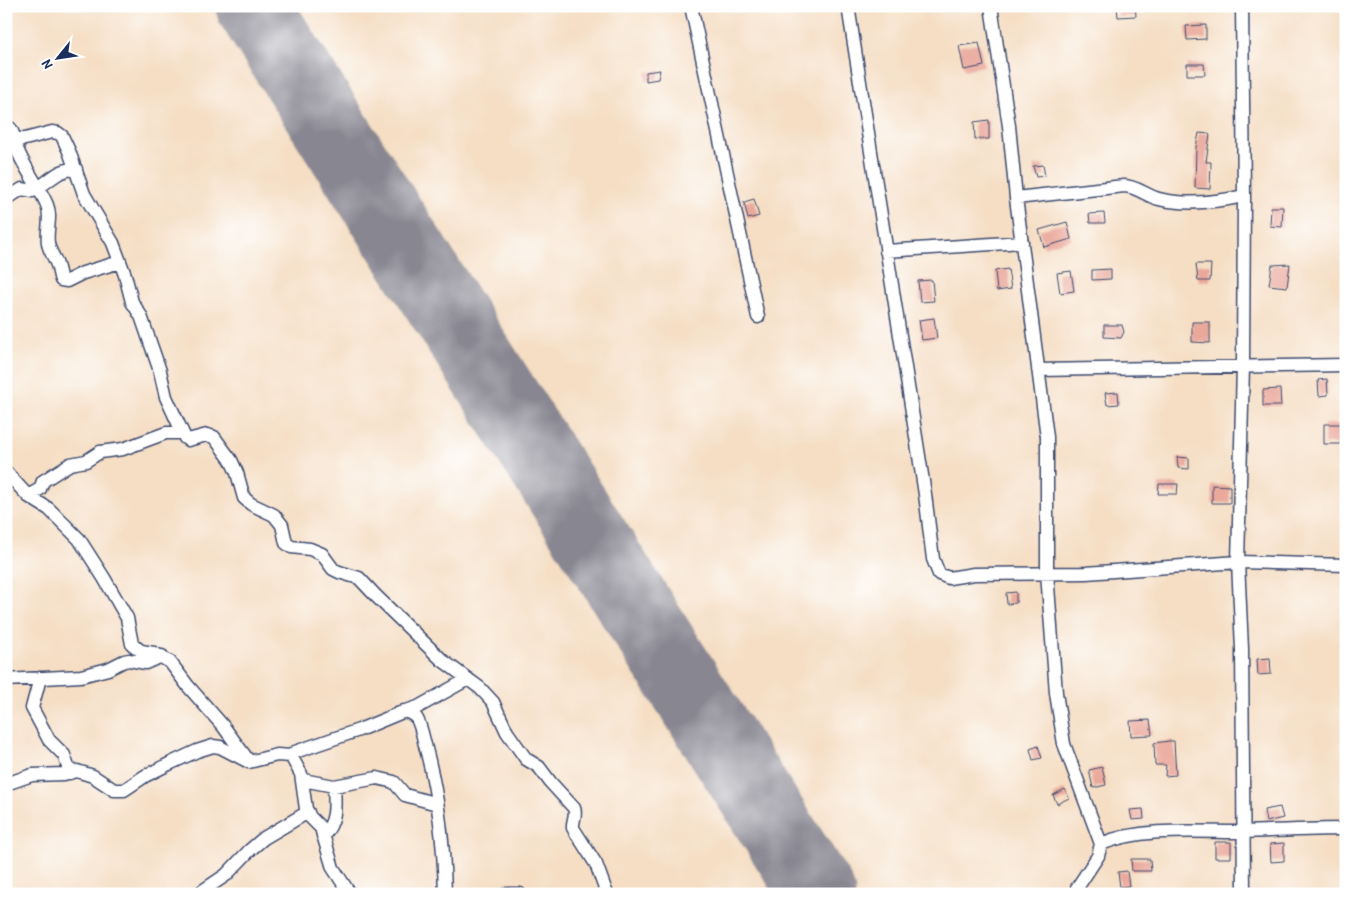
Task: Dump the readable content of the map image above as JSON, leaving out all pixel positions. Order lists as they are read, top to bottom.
{
  "north": "bottom left"
}
